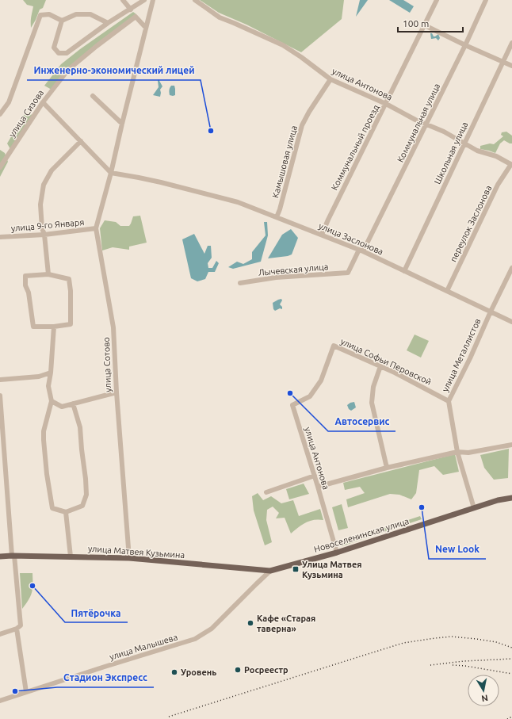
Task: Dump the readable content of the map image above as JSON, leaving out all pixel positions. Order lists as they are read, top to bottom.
{
  "streets": {
    "main road": ["Новоселенинская улица", "улица Матвея Кузьмина"],
    "street": [
      "улица Антонова",
      "улица Сизова",
      "Коммунальная улица",
      "Коммунальный проезд",
      "Школьная улица",
      "Камышовая улица",
      "переулок Заслонова",
      "улица 9-го Января",
      "улица Заслонова",
      "Лычевская улица",
      "улица Металлистов",
      "улица Софьи Перовской",
      "улица Сотово",
      "улица Малышева"
    ]
  },
  "crossings": [
    ["улица Антонова", "Коммунальная улица"],
    ["улица Антонова", "Коммунальный проезд"],
    ["улица Антонова", "Школьная улица"],
    ["улица Антонова", "Камышовая улица"],
    ["улица Антонова", "переулок Заслонова"],
    ["улица Антонова", "улица Софьи Перовской"],
    ["улица Антонова", "Новоселенинская улица"],
    ["улица Сизова", "улица Сотово"],
    ["Коммунальная улица", "улица Заслонова"],
    ["Коммунальная улица", "Лычевская улица"],
    ["Коммунальный проезд", "улица Заслонова"],
    ["Школьная улица", "улица Заслонова"],
    ["Камышовая улица", "улица Заслонова"],
    ["переулок Заслонова", "улица Заслонова"],
    ["улица 9-го Января", "улица Сотово"],
    ["улица Заслонова", "улица Металлистов"],
    ["улица Заслонова", "улица Сотово"],
    ["улица Металлистов", "улица Софьи Перовской"],
    ["улица Металлистов", "Новоселенинская улица"],
    ["улица Сотово", "улица Матвея Кузьмина"],
    ["Новоселенинская улица", "улица Матвея Кузьмина"],
    ["Новоселенинская улица", "улица Малышева"],
    ["улица Матвея Кузьмина", "улица Малышева"]
  ],
  "places": {
    "other": [
      "Инженерно-экономический лицей",
      "Автосервис",
      "New Look",
      "Пятёрочка",
      "Кафе «Старая таверна»",
      "Росреестр",
      "Уровень",
      "Стадион Экспресс"
    ],
    "transit": ["Улица Матвея Кузьмина"]
  },
  "scale_bar": "100 m",
  "north": "bottom"
}
